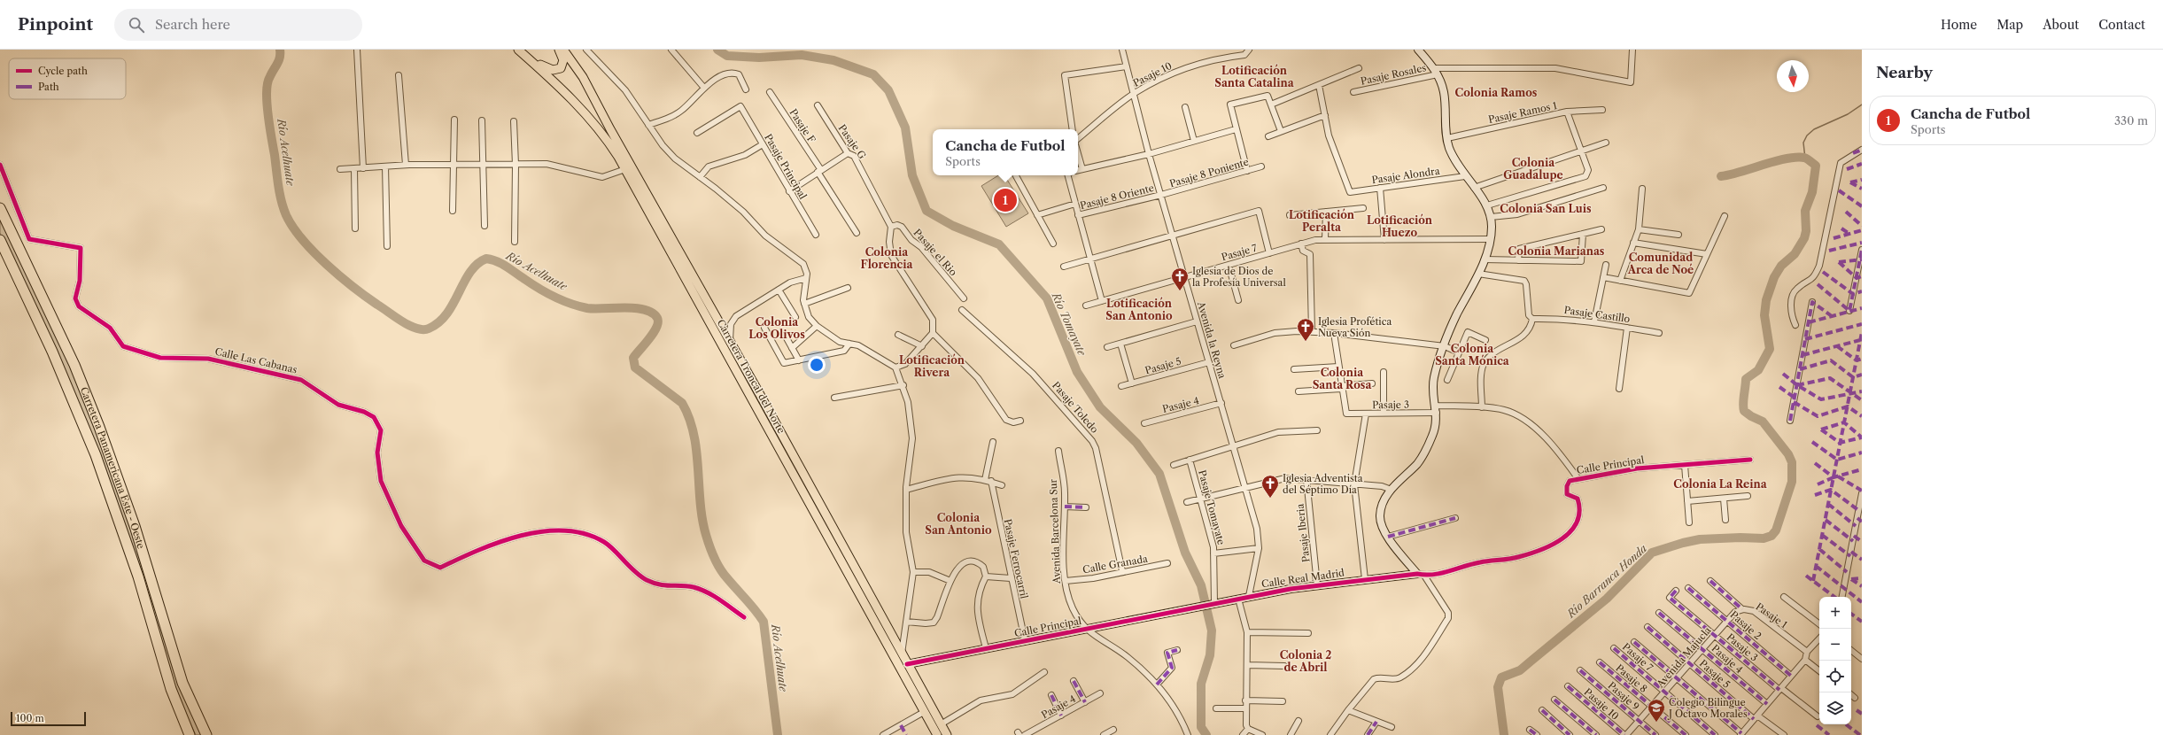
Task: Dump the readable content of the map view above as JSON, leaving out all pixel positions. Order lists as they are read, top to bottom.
{
  "streets": {
    "highway": ["Carretera Panamericana Este - Oeste"],
    "main road": ["Carretera Troncal del Norte"],
    "street": [
      "Pasaje 10",
      "Pasaje Rosales",
      "Pasaje Ramos 1",
      "Pasaje F",
      "Pasaje G",
      "Pasaje Principal",
      "Pasaje 8 Poniente",
      "Pasaje Alondra",
      "Pasaje 8 Oriente",
      "Pasaje el Rio",
      "Pasaje 7",
      "Pasaje Castillo",
      "Avenida la Reyna",
      "Calle Las Cabanas",
      "Pasaje 5",
      "Pasaje 4",
      "Pasaje 3",
      "Pasaje Toledo",
      "Calle Principal",
      "Pasaje Tomayate",
      "Avenida Barcelona Sur",
      "Pasaje Iberia",
      "Pasaje Ferrocarril",
      "Calle Granada",
      "Calle Real Madrid",
      "Pasaje 1",
      "Pasaje 2",
      "Avenida Majucla",
      "Pasaje 8",
      "Pasaje 9"
    ]
  },
  "crossings": [
    ["Pasaje 10", "Avenida la Reyna"],
    ["Pasaje 10", "Avenida Majucla"],
    ["Pasaje G", "Pasaje el Rio"],
    ["Pasaje 8 Poniente", "Pasaje 8 Oriente"],
    ["Pasaje 8 Poniente", "Avenida la Reyna"],
    ["Pasaje 8 Oriente", "Avenida la Reyna"],
    ["Pasaje 7", "Avenida la Reyna"],
    ["Pasaje 7", "Avenida Majucla"],
    ["Avenida la Reyna", "Pasaje 5"],
    ["Avenida la Reyna", "Pasaje 4"],
    ["Avenida la Reyna", "Calle Real Madrid"],
    ["Pasaje 5", "Avenida Majucla"],
    ["Carretera Troncal del Norte", "Calle Principal"],
    ["Pasaje 4", "Avenida Majucla"],
    ["Pasaje 3", "Calle Principal"],
    ["Pasaje 3", "Avenida Majucla"],
    ["Pasaje Toledo", "Calle Granada"],
    ["Calle Principal", "Avenida Barcelona Sur"],
    ["Calle Principal", "Pasaje Ferrocarril"],
    ["Calle Principal", "Calle Real Madrid"],
    ["Pasaje Tomayate", "Calle Real Madrid"],
    ["Avenida Barcelona Sur", "Calle Granada"],
    ["Pasaje Iberia", "Calle Real Madrid"],
    ["Pasaje 1", "Avenida Majucla"],
    ["Pasaje 2", "Avenida Majucla"],
    ["Avenida Majucla", "Pasaje 8"],
    ["Avenida Majucla", "Pasaje 9"]
  ],
  "districts": [
    "Lotificación Santa Catalina",
    "Colonia Ramos",
    "Colonia Guadalupe",
    "Colonia San Luis",
    "Lotificación Peralta",
    "Lotificación Huezo",
    "Colonia Marianas",
    "Colonia Florencia",
    "Comunidad Arca de Noé",
    "Lotificación San Antonio",
    "Colonia Los Olivos",
    "Colonia Santa Mónica",
    "Lotificación Rivera",
    "Colonia Santa Rosa",
    "Colonia La Reina",
    "Colonia San Antonio",
    "Colonia 2 de Abril"
  ],
  "water": ["Río Acelhuate", "Río Tomayate", "Río Barranca Honda"],
  "places": {
    "church": ["Iglesia de Dios de la Profesía Universal", "Iglesia Profética Nueva Sión", "Iglesia Adventista del Séptimo Día"],
    "school or university": ["Colegio Bilingue J Octavo Morales"]
  },
  "legend": ["Cycle path", "Path"],
  "scale_bar": "100 m",
  "north": "bottom",
  "page": {
    "header": "Pinpoint",
    "search": "Search here",
    "nav": [
      "Home",
      "Map",
      "About",
      "Contact"
    ],
    "heading": "Nearby",
    "list": [
      {
        "mark": "1",
        "name": "Cancha de Futbol",
        "note": "Sports",
        "value": "330 m"
      }
    ],
    "popup": ["Cancha de Futbol", "Sports"],
    "pins": "1",
    "map_buttons": ["+", "−"],
    "scale": "100 m"
  }
}
